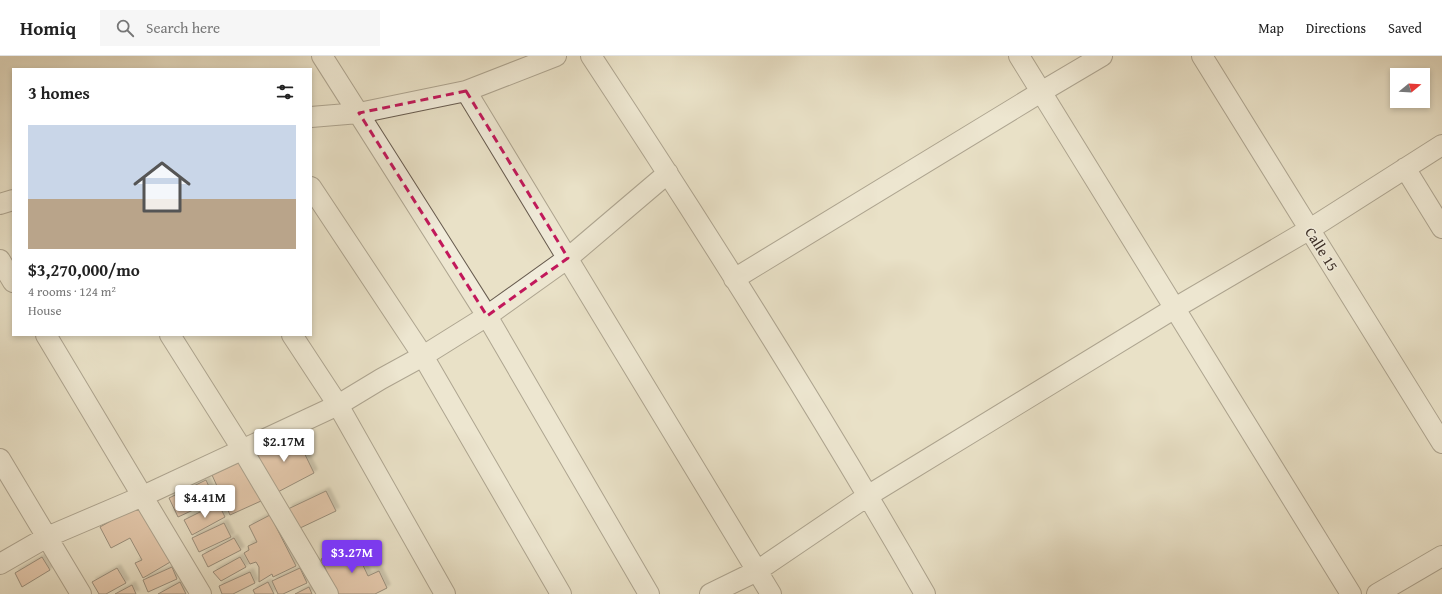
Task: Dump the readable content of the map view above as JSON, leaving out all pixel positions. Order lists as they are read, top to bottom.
{
  "streets": {
    "street": ["Calle 15"]
  },
  "north": "right",
  "page": {
    "header": "Homiq",
    "search": "Search here",
    "nav": ["Map", "Directions", "Saved"],
    "heading": "3 homes",
    "list": [
      {
        "name": "$3,270,000/mo",
        "note": "4 rooms · 124 m² · House"
      }
    ],
    "price": ["$2.17M", "$4.41M", "$3.27M"]
  }
}
